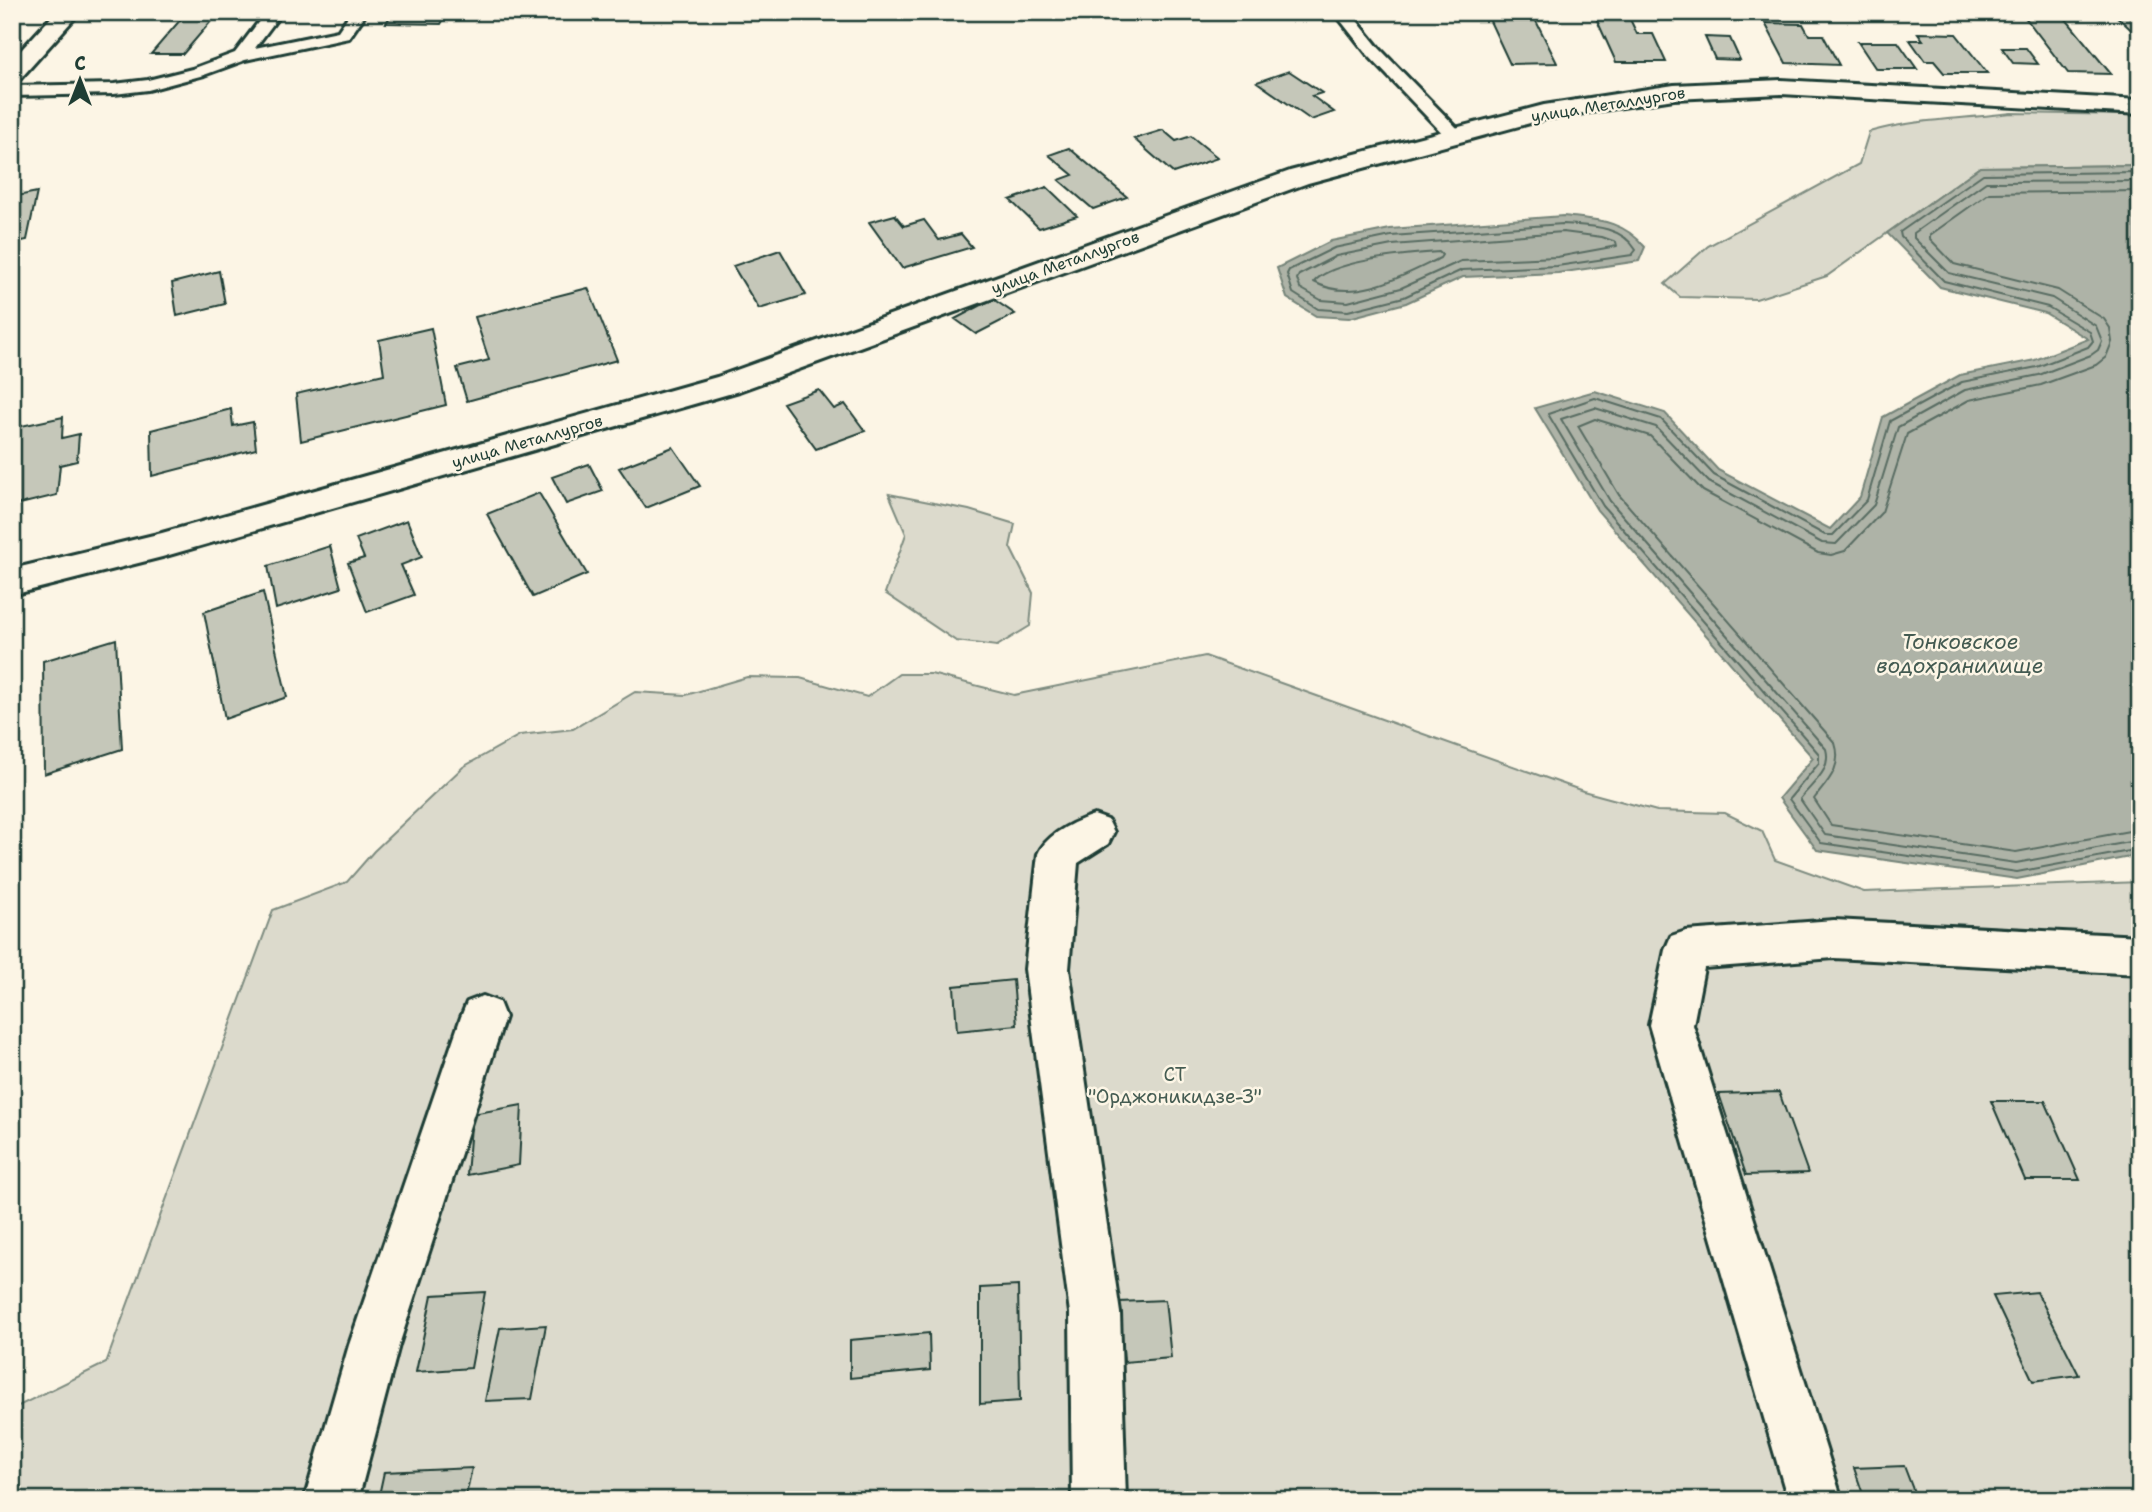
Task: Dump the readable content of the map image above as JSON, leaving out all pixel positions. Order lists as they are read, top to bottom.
{
  "streets": {
    "street": ["улица Металлургов"]
  },
  "water": ["Тонковское водохранилище"],
  "parks": ["СТ \"Орджоникидзе-3\""],
  "north": "top"
}
